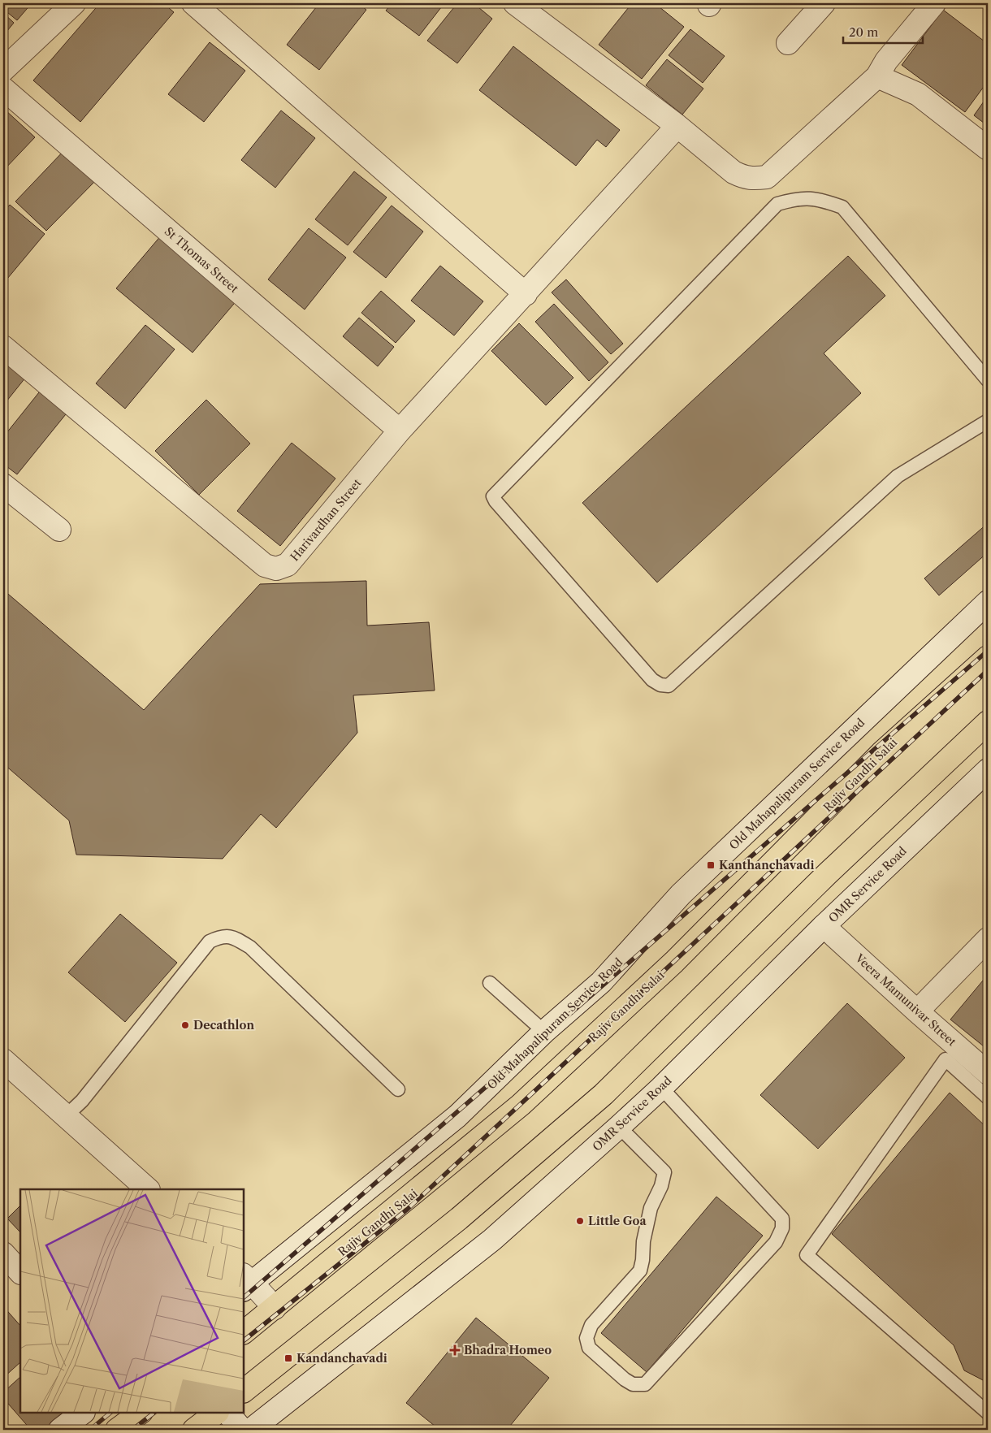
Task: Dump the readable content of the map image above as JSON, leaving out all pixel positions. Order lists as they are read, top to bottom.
{
  "streets": {
    "main road": ["Rajiv Gandhi Salai"],
    "street": [
      "St Thomas Street",
      "Harivardhan Street",
      "Old Mahapalipuram Service Road",
      "OMR Service Road",
      "Veera Mamunivar Street"
    ]
  },
  "crossings": [
    ["St Thomas Street", "Harivardhan Street"],
    ["OMR Service Road", "Veera Mamunivar Street"]
  ],
  "places": {
    "transit": ["Kanthanchavadi", "Kandanchavadi"],
    "other": ["Decathlon", "Little Goa"],
    "health": ["Bhadra Homeo"]
  },
  "scale_bar": "20 m"
}
